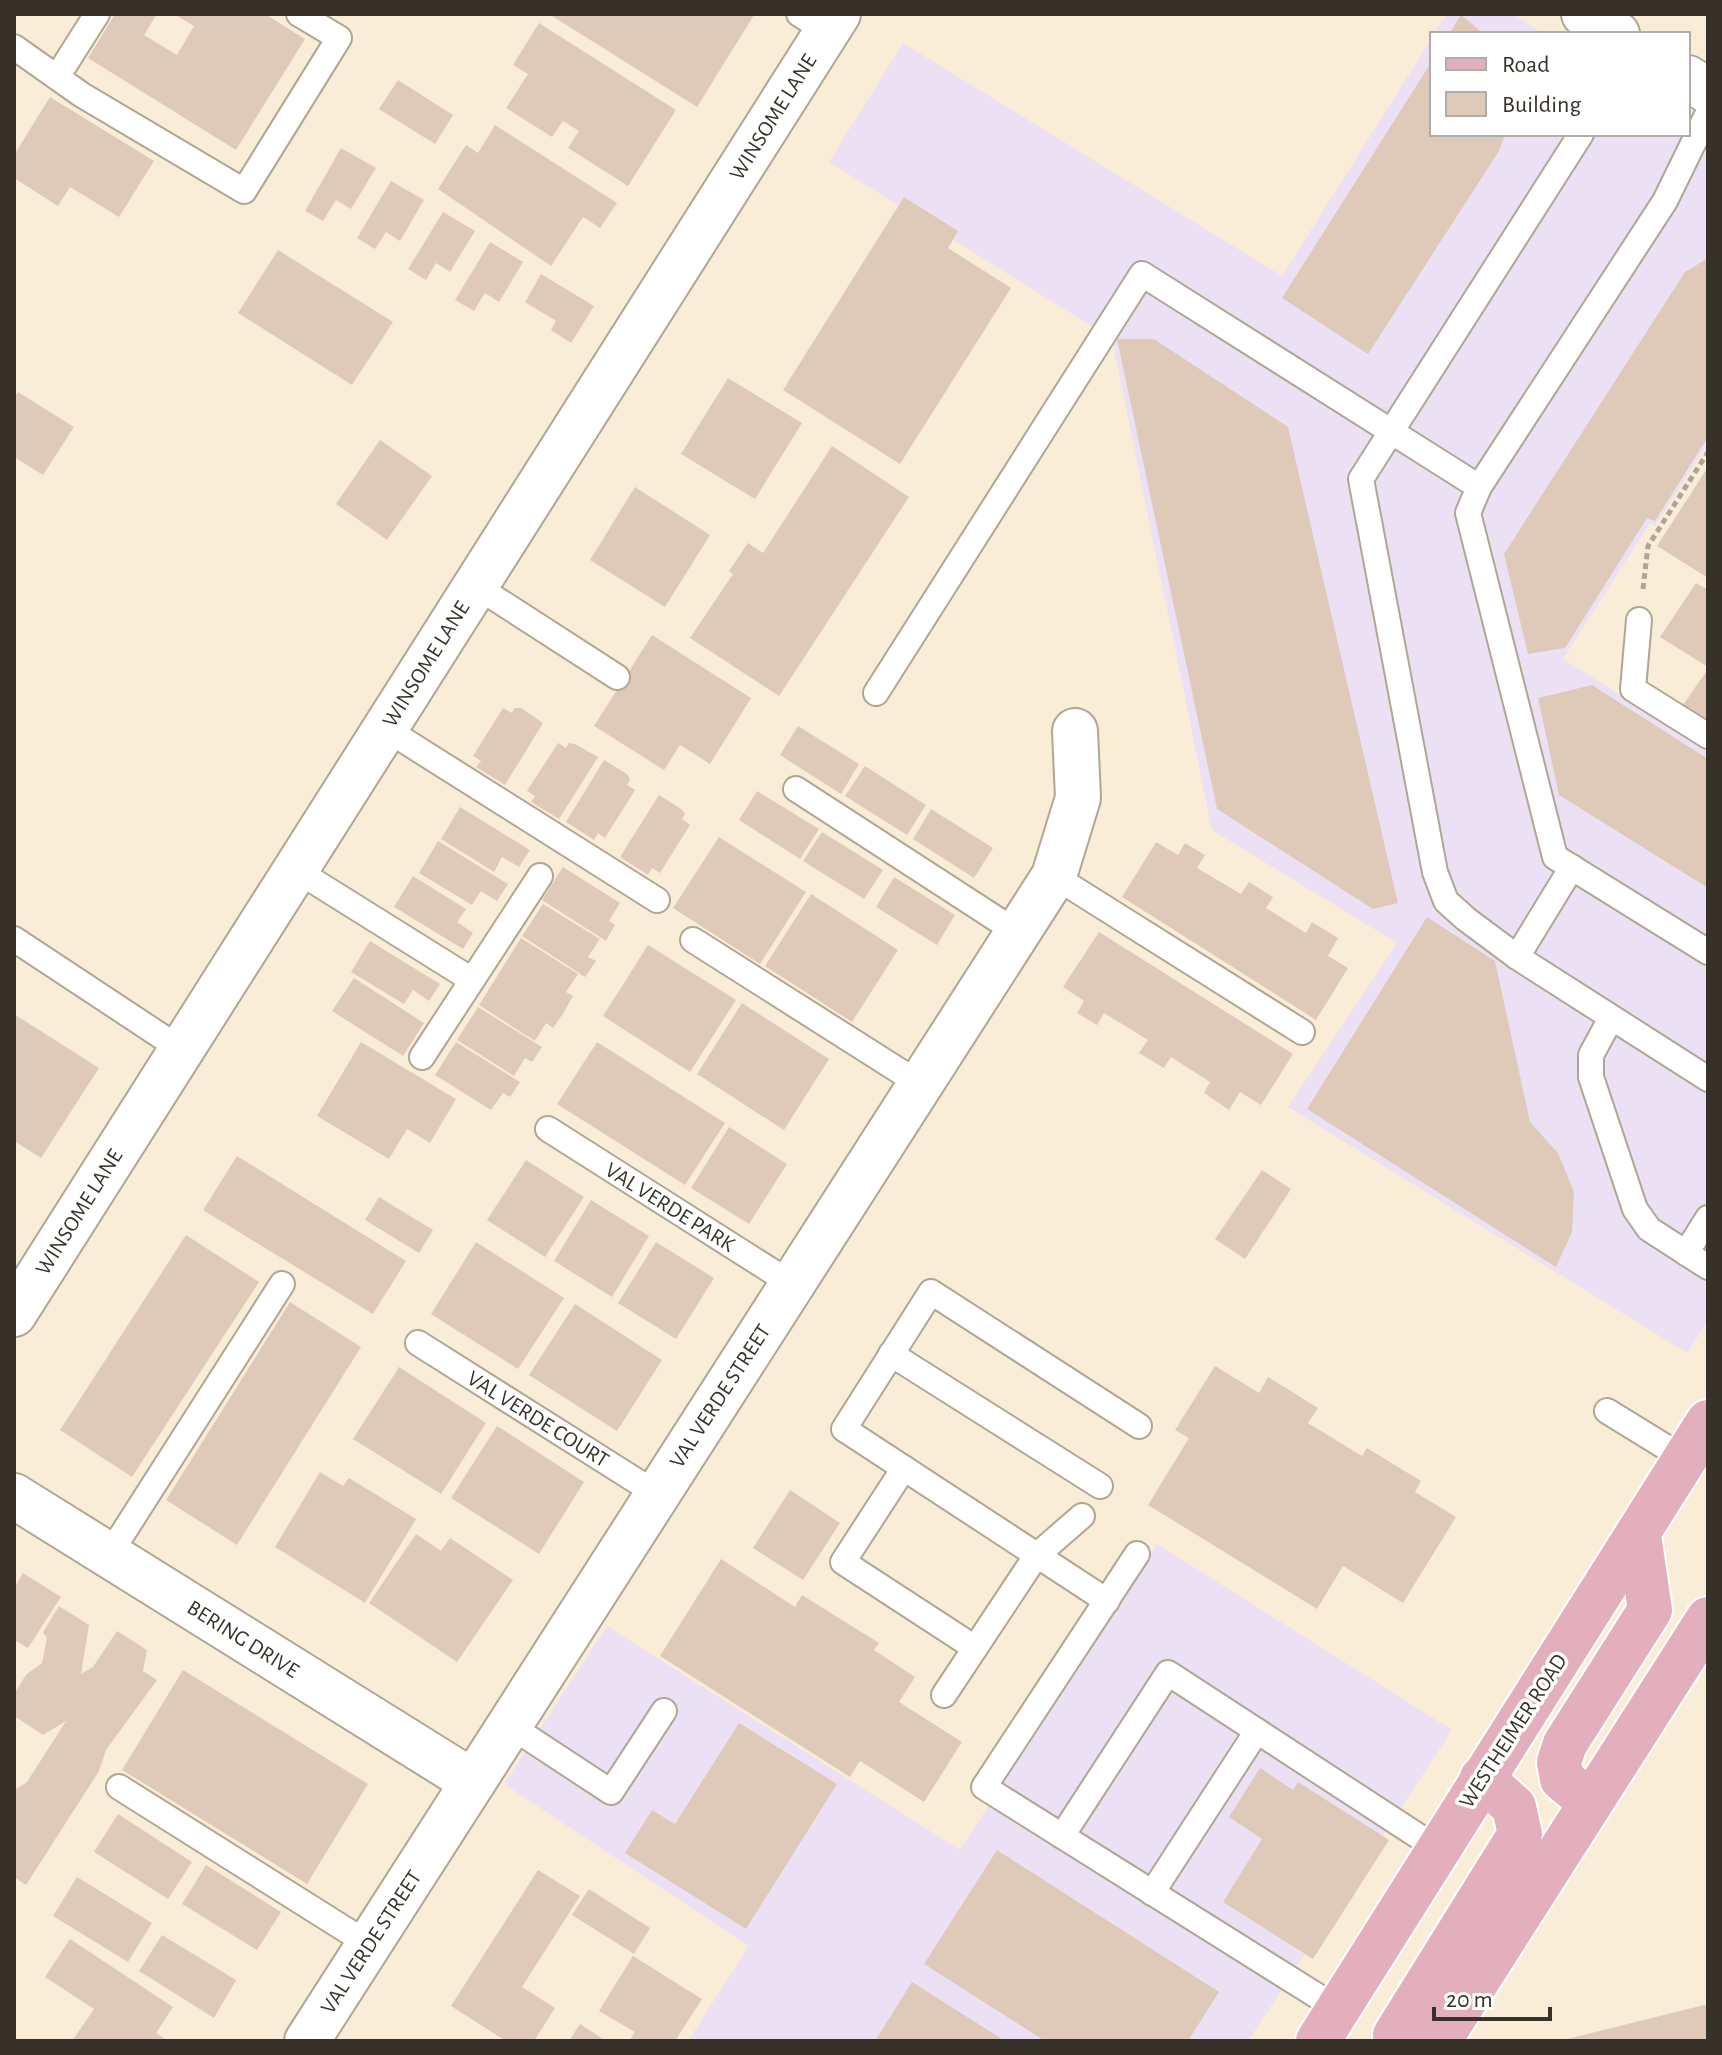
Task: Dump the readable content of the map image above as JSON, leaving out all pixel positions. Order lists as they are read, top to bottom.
{
  "streets": {
    "main road": ["WESTHEIMER ROAD"],
    "street": ["WINSOME LANE", "VAL VERDE STREET", "BERING DRIVE"],
    "lane": ["VAL VERDE PARK", "VAL VERDE COURT"]
  },
  "crossings": [
    ["VAL VERDE PARK", "VAL VERDE STREET"],
    ["VAL VERDE STREET", "VAL VERDE COURT"],
    ["VAL VERDE STREET", "BERING DRIVE"]
  ],
  "legend": ["Road", "Building"],
  "scale_bar": "20 m"
}
